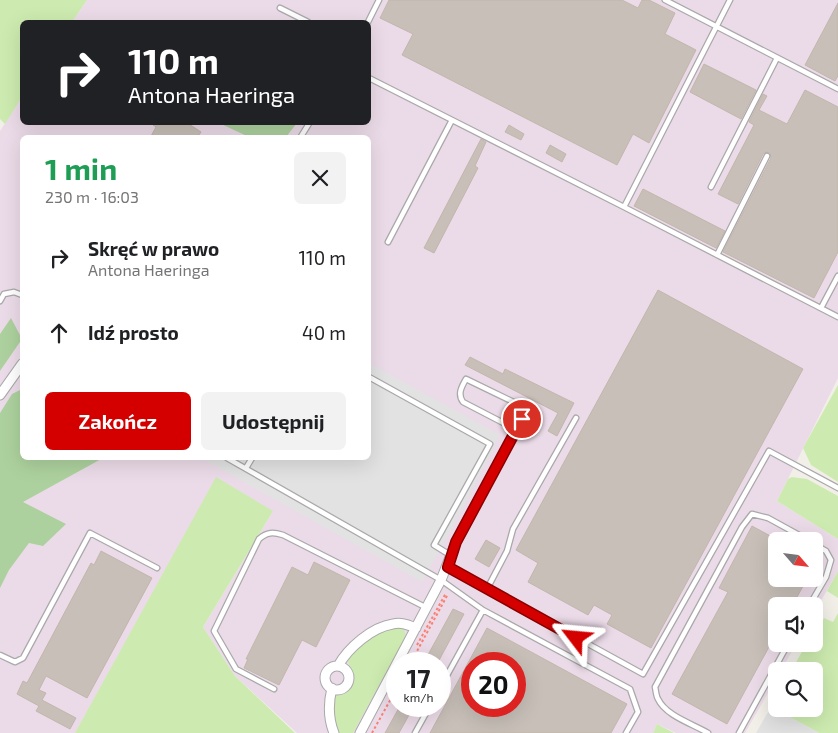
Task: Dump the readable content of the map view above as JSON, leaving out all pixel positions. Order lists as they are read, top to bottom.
{
  "north": "bottom right",
  "page": {
    "turn": ["110 m", "Antona Haeringa"],
    "heading": ["1 min", "230 m · 16:03"],
    "list": [
      {
        "name": "Skręć w prawo",
        "note": "Antona Haeringa",
        "value": "110 m"
      },
      {
        "name": "Idź prosto",
        "value": "40 m"
      }
    ],
    "buttons": ["Zakończ", "Udostępnij"],
    "speed": "17 km/h",
    "limit": "20"
  }
}
